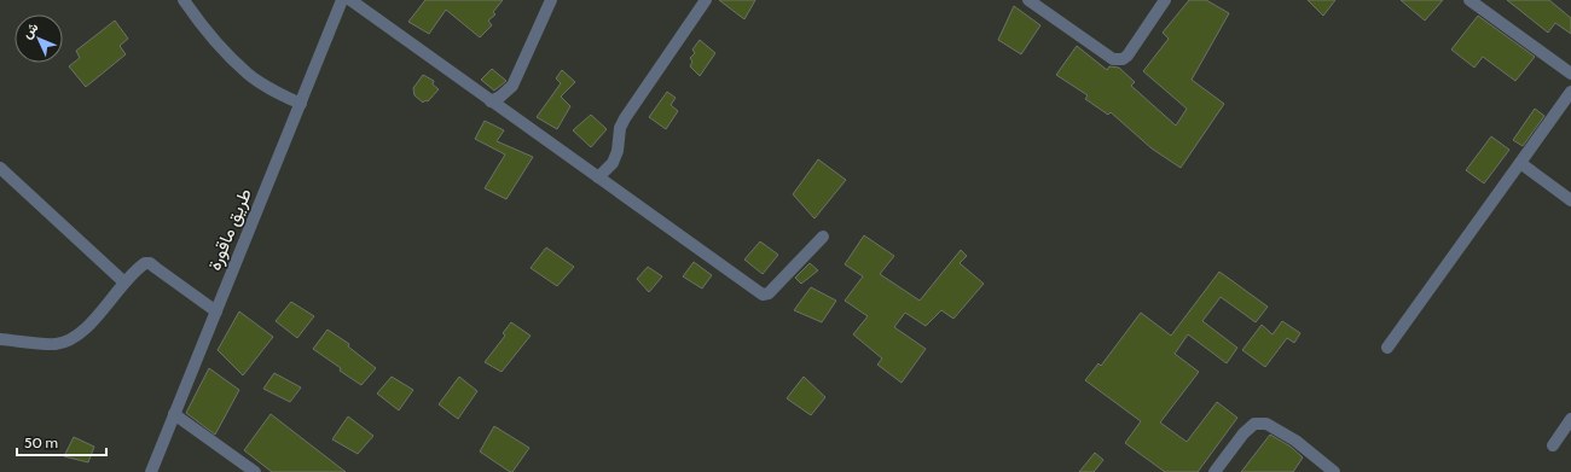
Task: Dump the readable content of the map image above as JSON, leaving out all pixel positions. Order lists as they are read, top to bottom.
{
  "streets": {
    "street": ["طريق ماقورة"]
  },
  "scale_bar": "50 m",
  "north": "top left"
}
